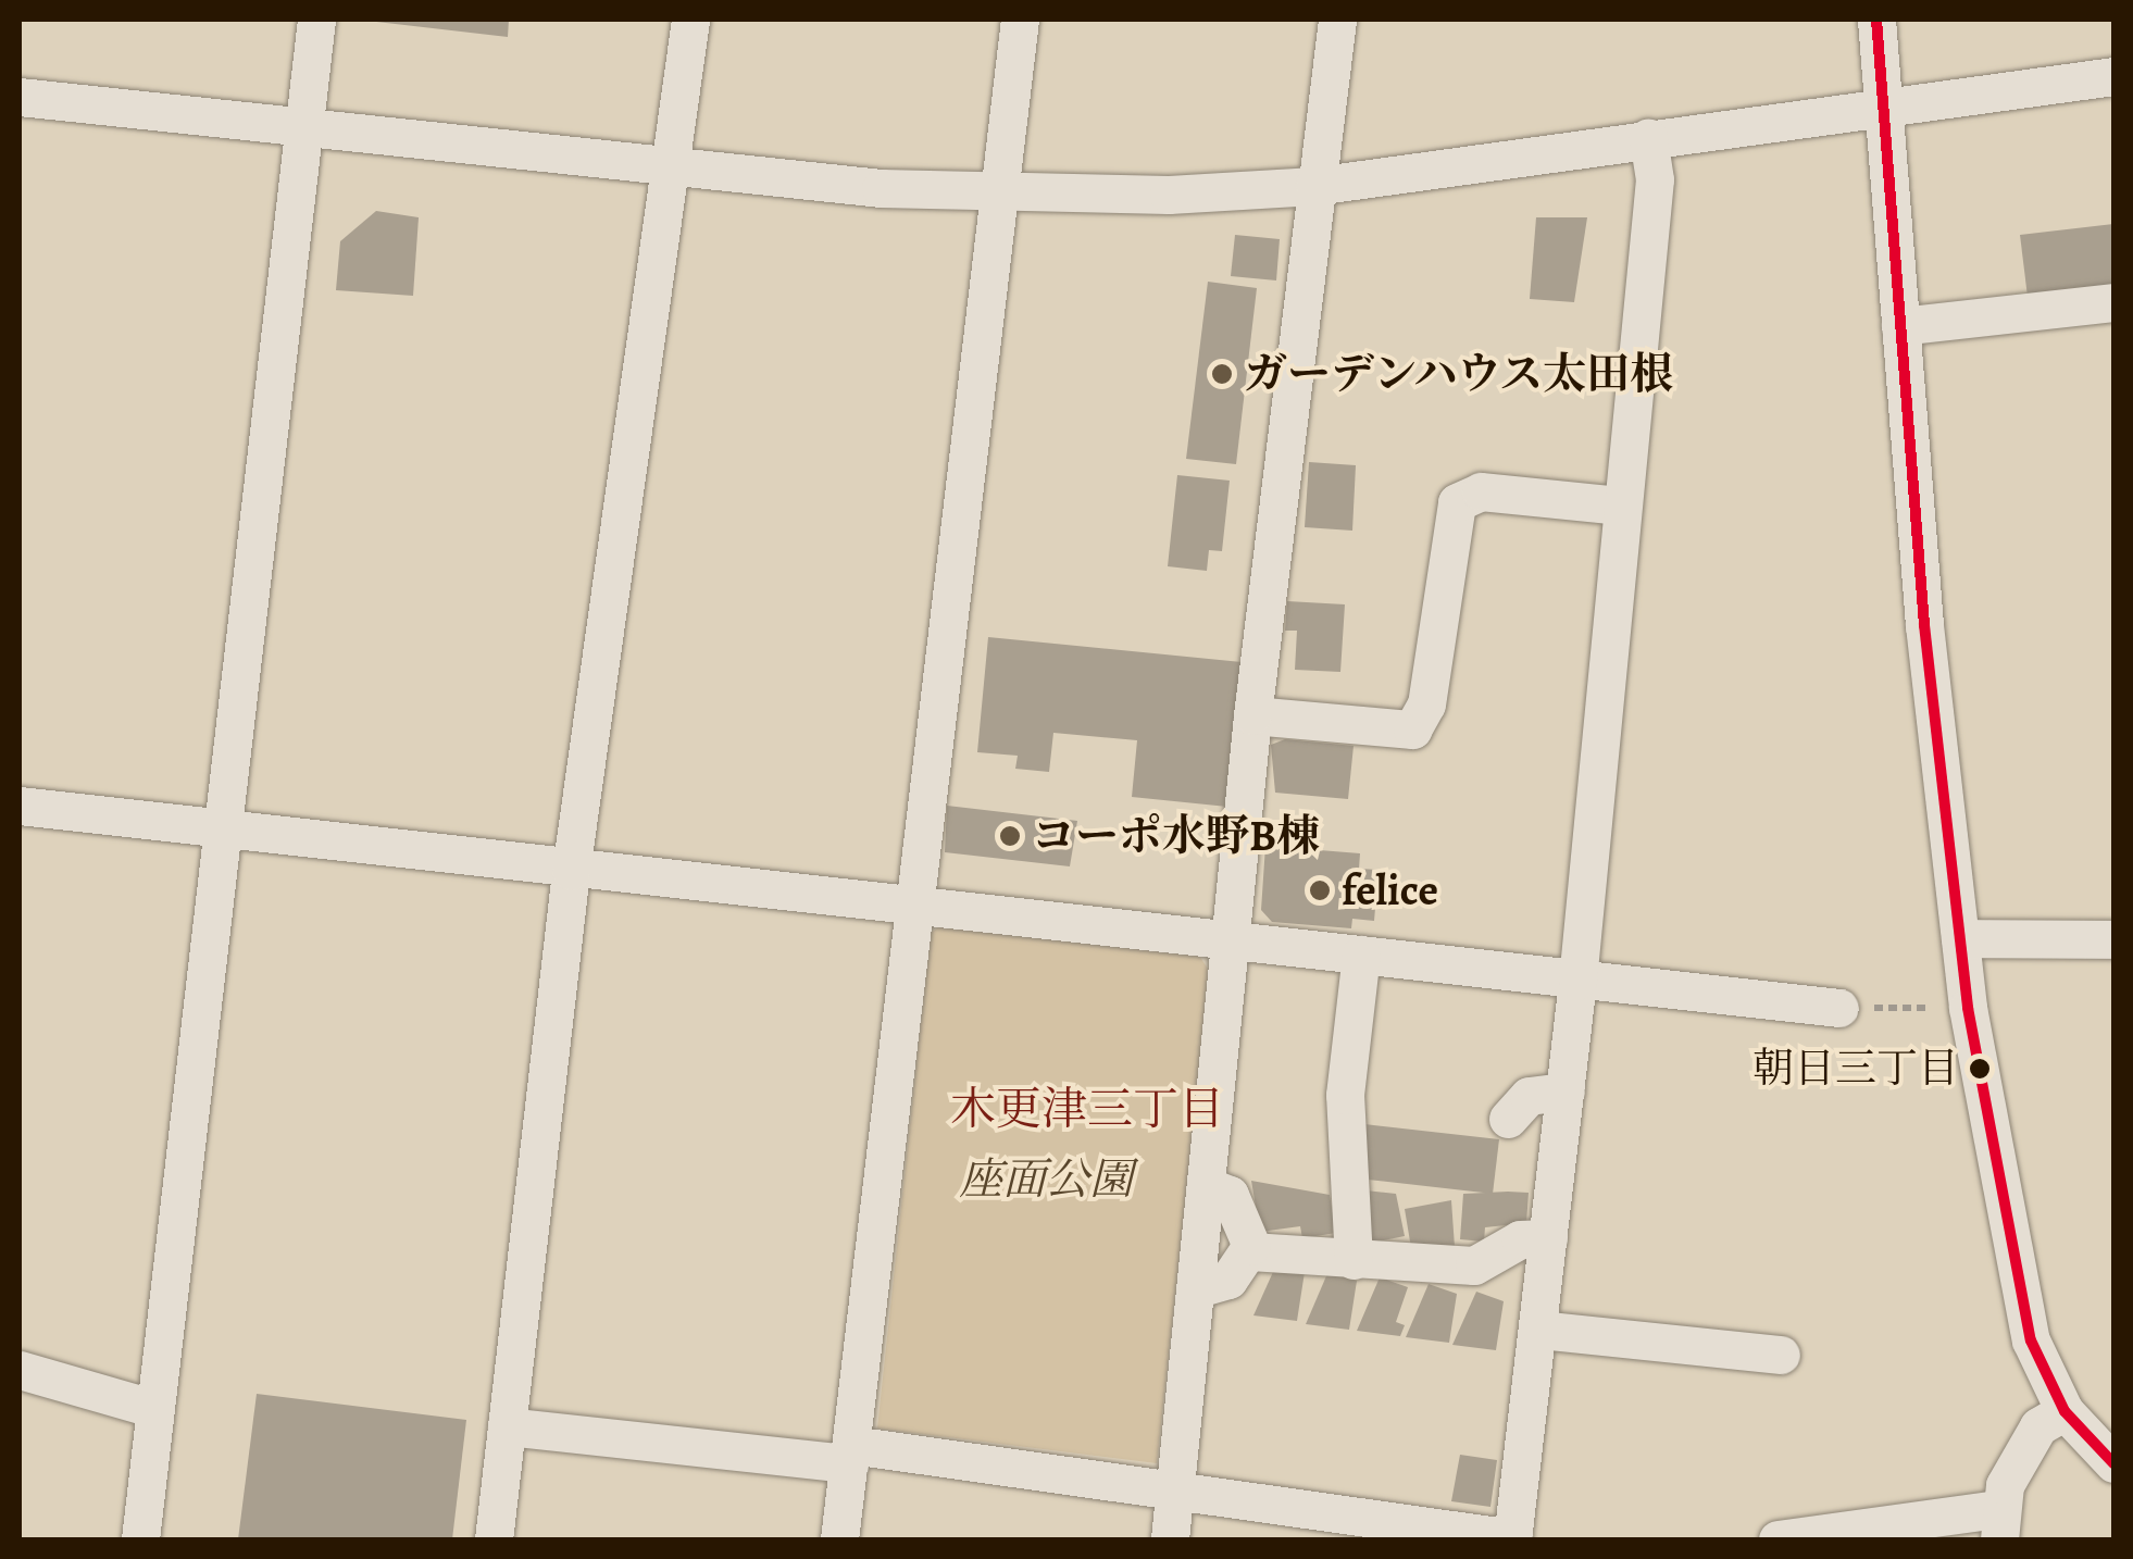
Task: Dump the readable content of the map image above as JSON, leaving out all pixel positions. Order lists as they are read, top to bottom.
{
  "districts": ["木更津三丁目"],
  "parks": ["座面公園"],
  "places": [
    "ガーデンハウス太田根",
    "コーポ水野B棟",
    "felice",
    "朝日三丁目"
  ]
}
